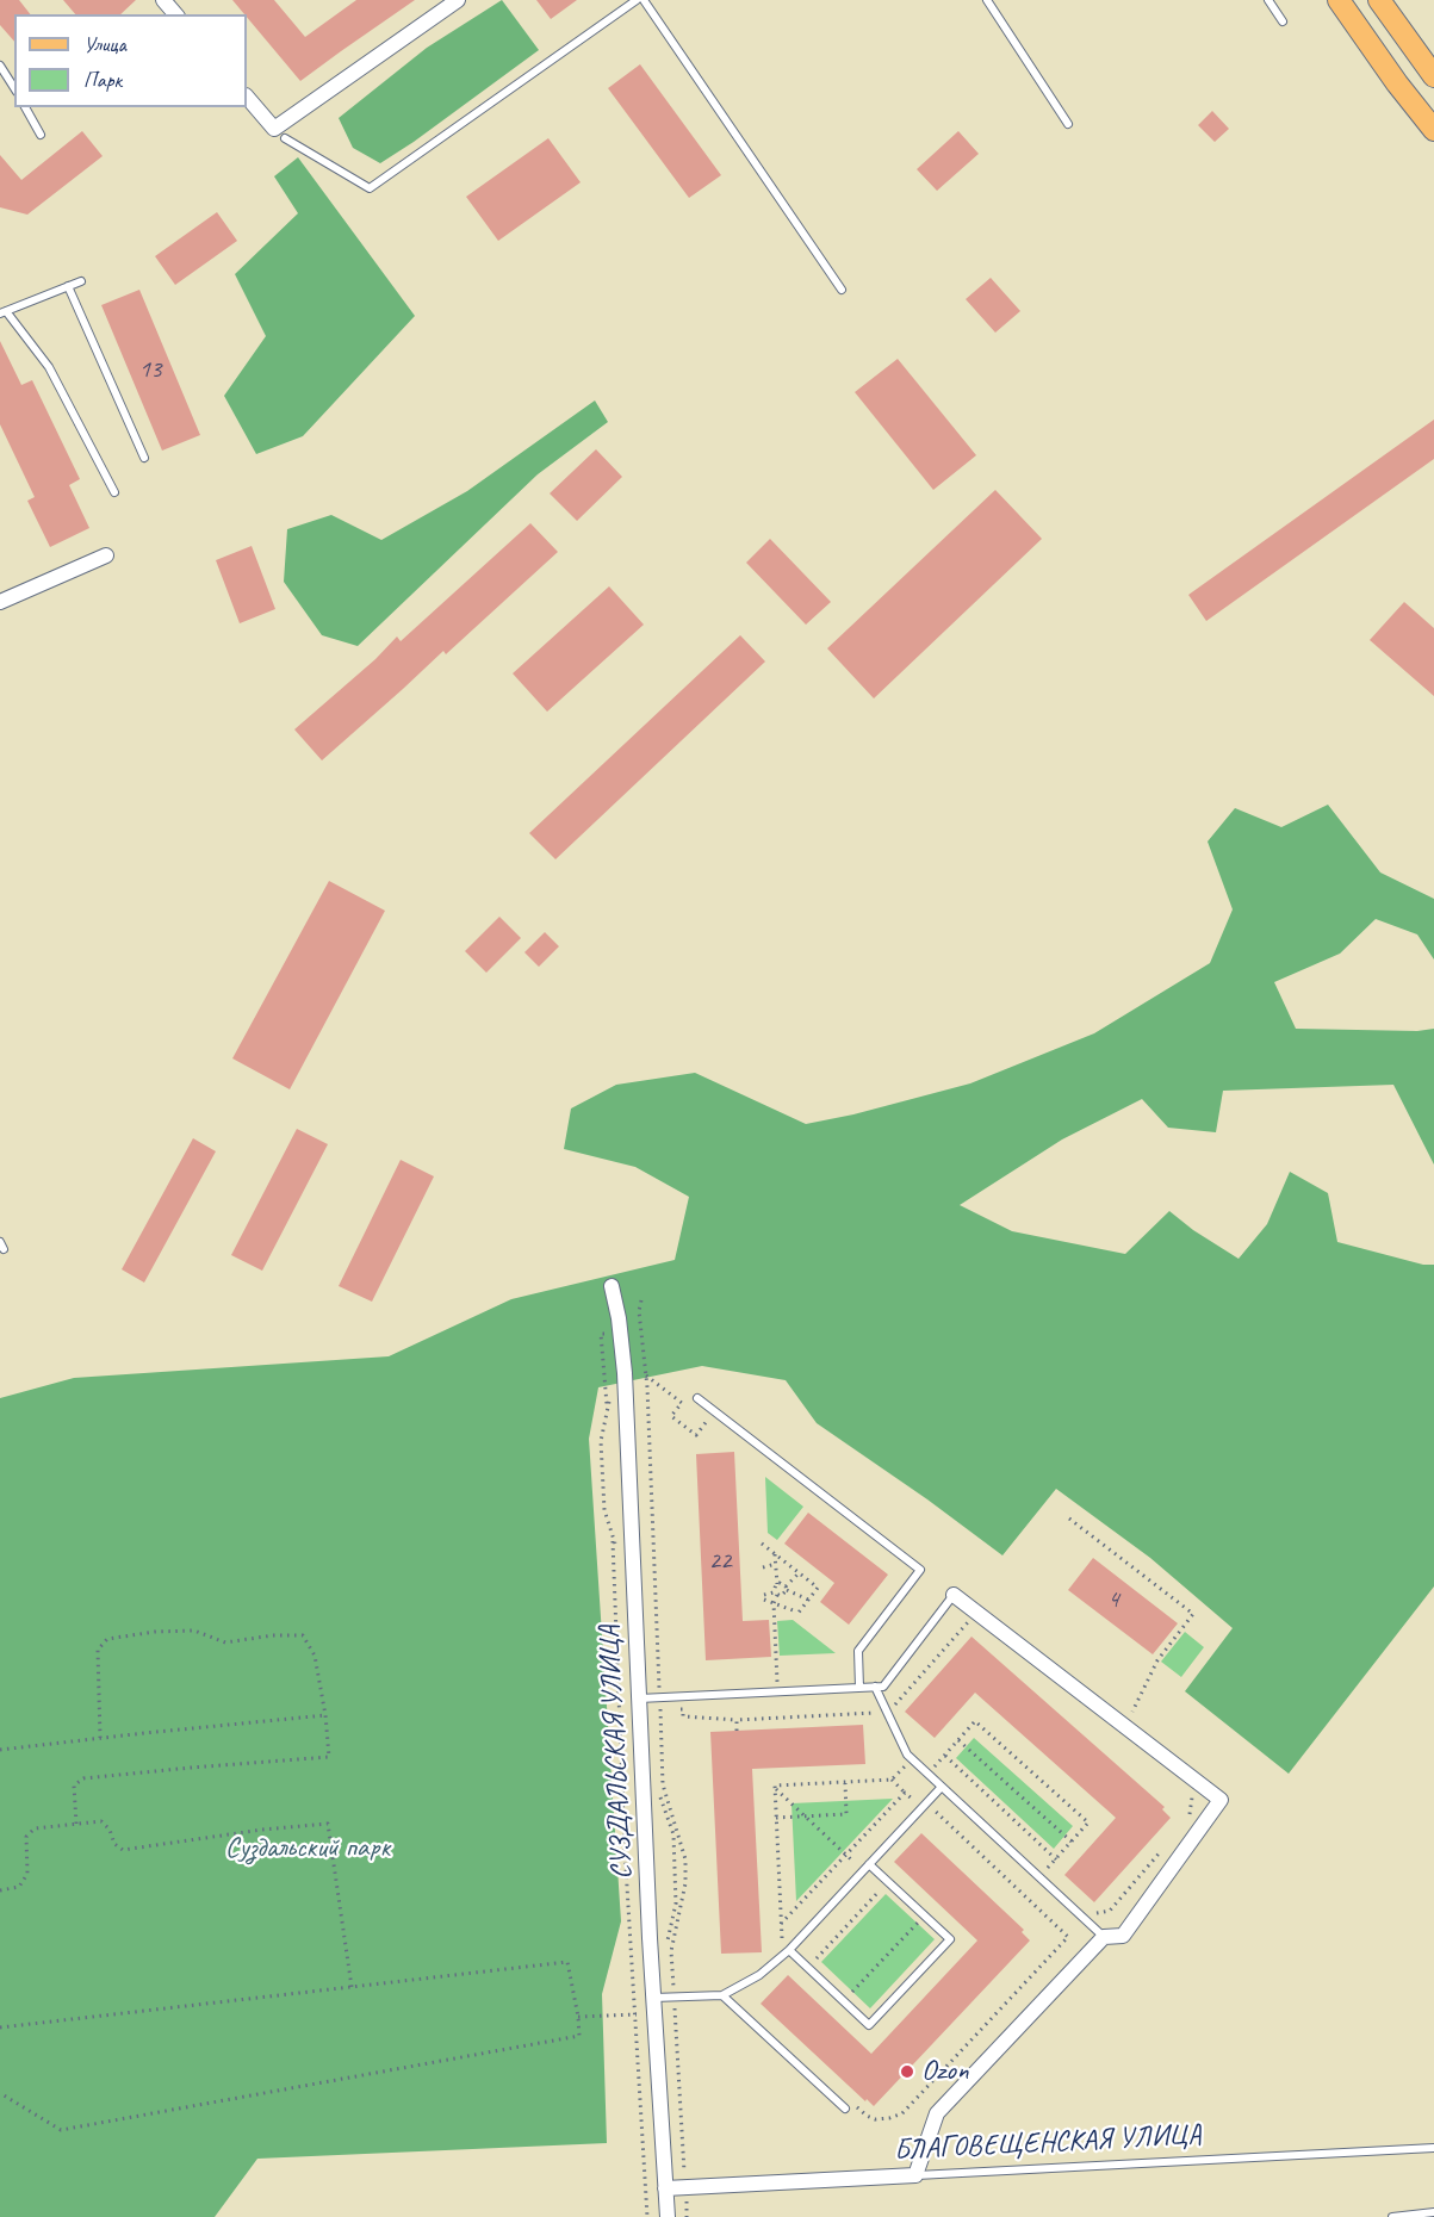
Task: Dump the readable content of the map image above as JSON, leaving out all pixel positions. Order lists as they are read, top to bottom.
{
  "streets": {
    "street": ["СУЗДАЛЬСКАЯ УЛИЦА", "БЛАГОВЕЩЕНСКАЯ УЛИЦА"]
  },
  "crossings": [
    ["СУЗДАЛЬСКАЯ УЛИЦА", "БЛАГОВЕЩЕНСКАЯ УЛИЦА"]
  ],
  "parks": ["Суздальский парк"],
  "places": ["Ozon"],
  "house_numbers": ["13", "22", "4"],
  "legend": ["Улица", "Парк"]
}
